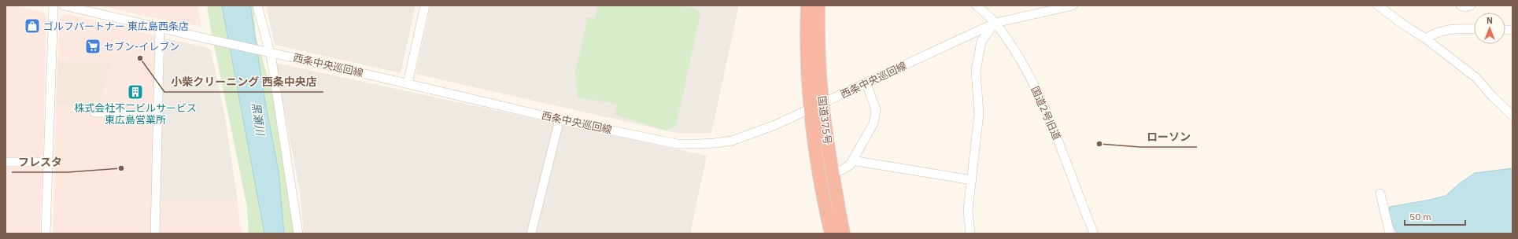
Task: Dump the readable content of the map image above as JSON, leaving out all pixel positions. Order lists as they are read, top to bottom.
{
  "streets": {
    "highway": ["国道375号"],
    "street": ["西条中央巡回線", "国道2号旧道"]
  },
  "crossings": [
    ["西条中央巡回線", "国道2号旧道"],
    ["西条中央巡回線", "国道375号"]
  ],
  "water": ["黒瀬川"],
  "places": {
    "shop": ["ゴルフパートナー 東広島西条店"],
    "supermarket": ["セブン-イレブン"],
    "other": ["小柴クリーニング 西条中央店", "ローソン", "フレスタ"],
    "building": ["株式会社不二ビルサービス 東広島営業所"]
  },
  "scale_bar": "50 m",
  "north": "top"
}
